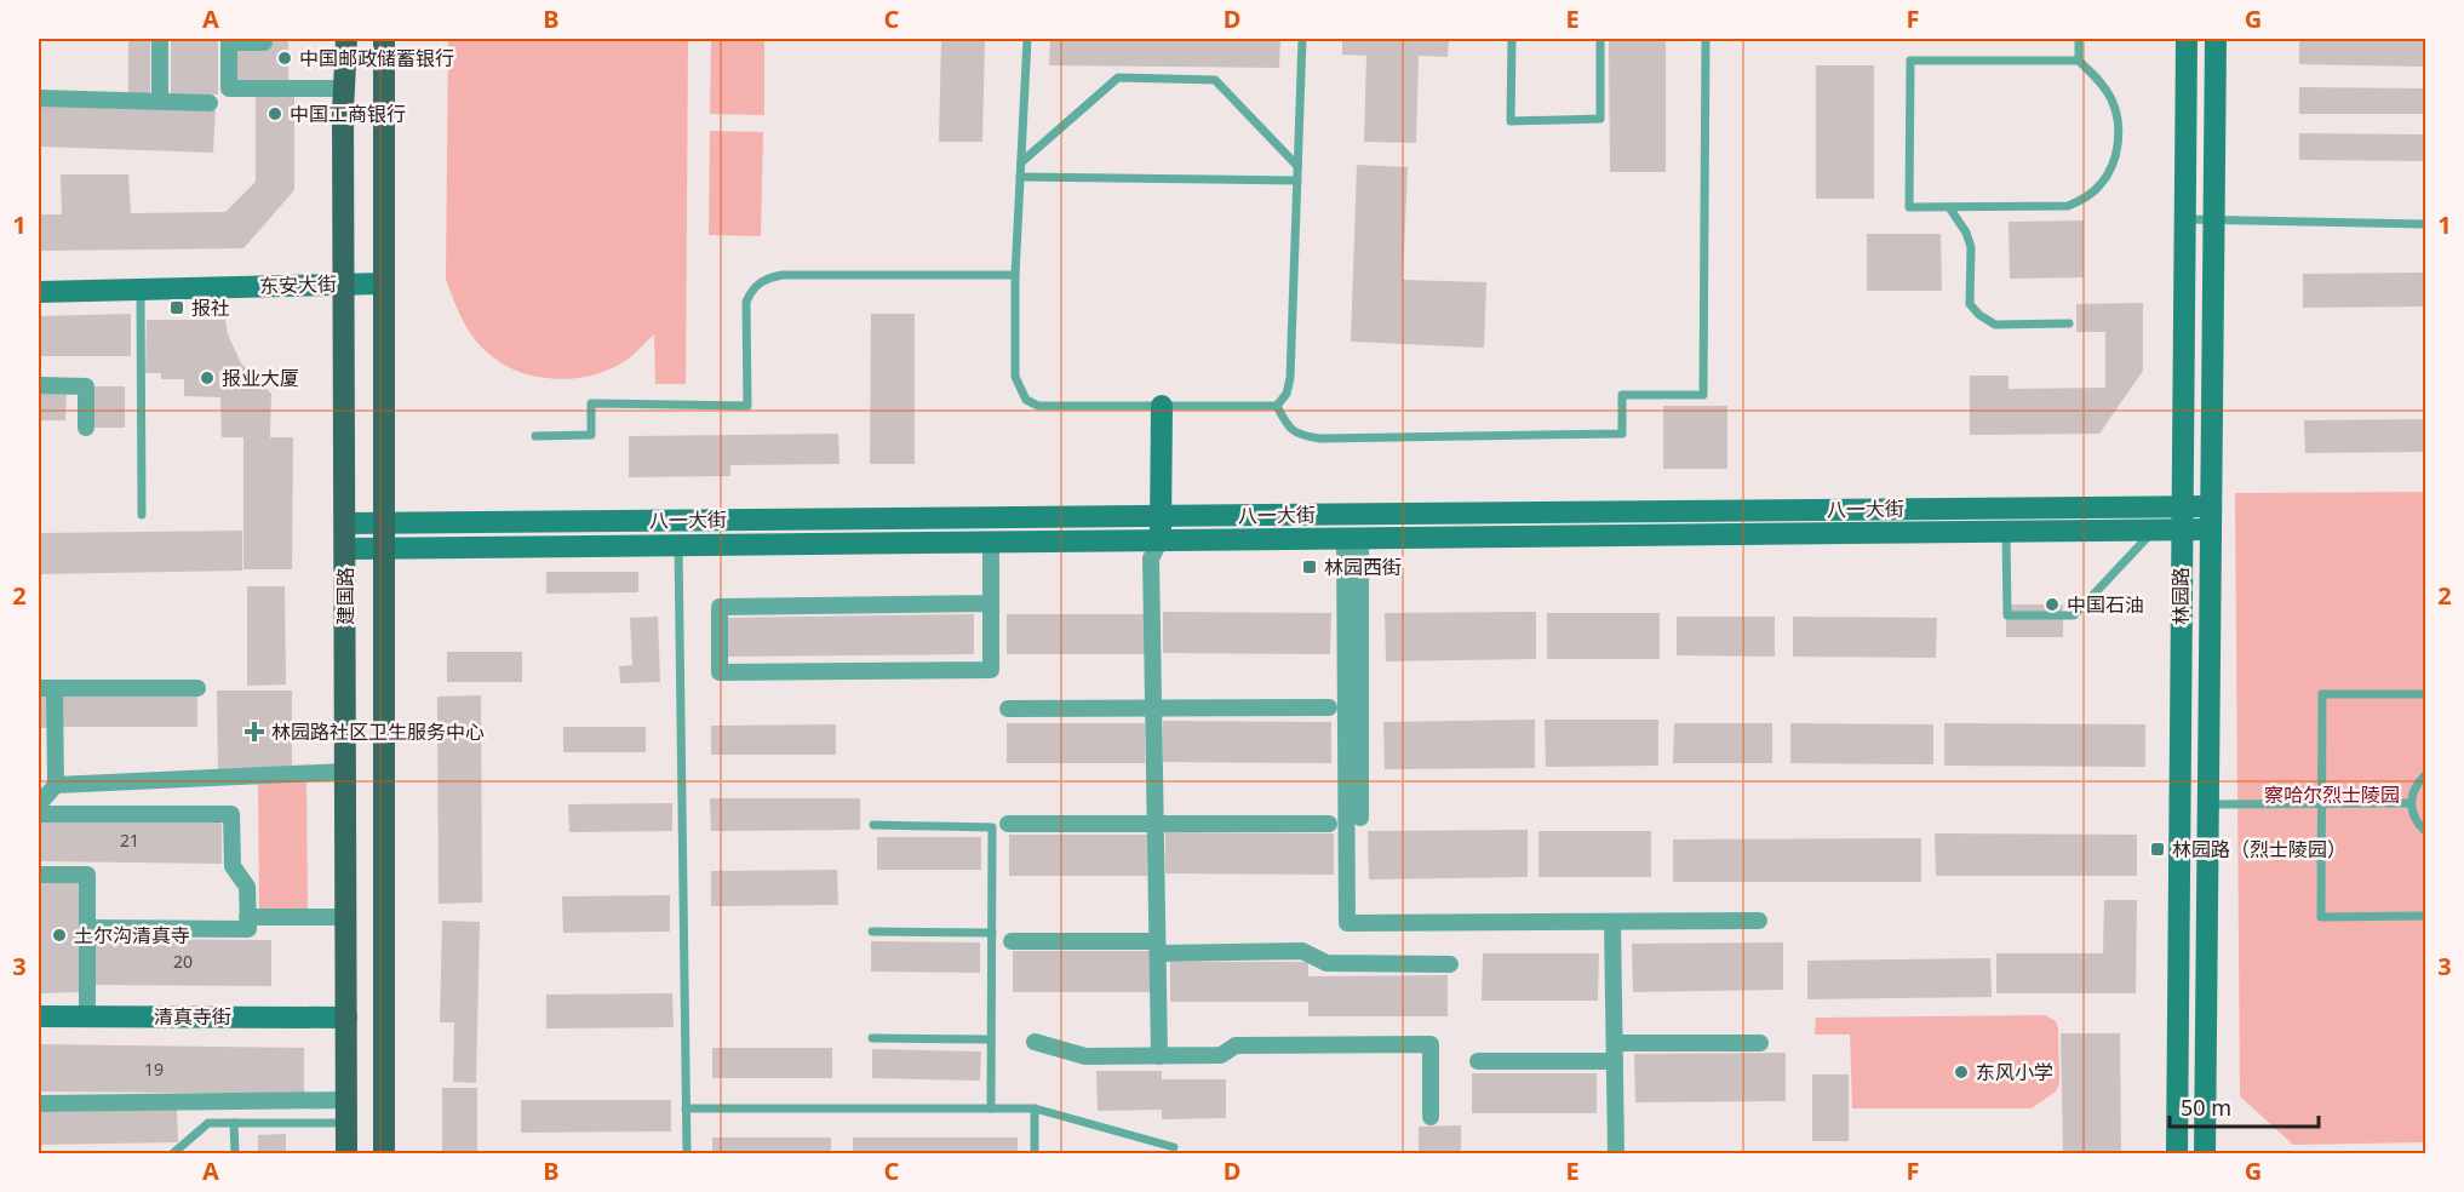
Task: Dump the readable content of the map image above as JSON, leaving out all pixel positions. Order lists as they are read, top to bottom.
{
  "streets": {
    "main road": [
      "东安大街",
      "八一大街",
      "建国路",
      "林园路",
      "清真寺街"
    ]
  },
  "crossings": [
    ["东安大街", "建国路"],
    ["八一大街", "建国路"],
    ["八一大街", "林园路"],
    ["建国路", "清真寺街"]
  ],
  "parks": ["察哈尔烈士陵园"],
  "places": {
    "other": [
      "中国邮政储蓄银行",
      "中国工商银行",
      "报业大厦",
      "中国石油",
      "土尔沟清真寺",
      "东风小学"
    ],
    "transit": ["报社", "林园西街", "林园路（烈士陵园）"],
    "health": ["林园路社区卫生服务中心"]
  },
  "house_numbers": ["21", "20", "19"],
  "scale_bar": "50 m",
  "grid": {
    "columns": [
      "A",
      "B",
      "C",
      "D",
      "E",
      "F",
      "G"
    ],
    "rows": ["1", "2", "3"]
  }
}
